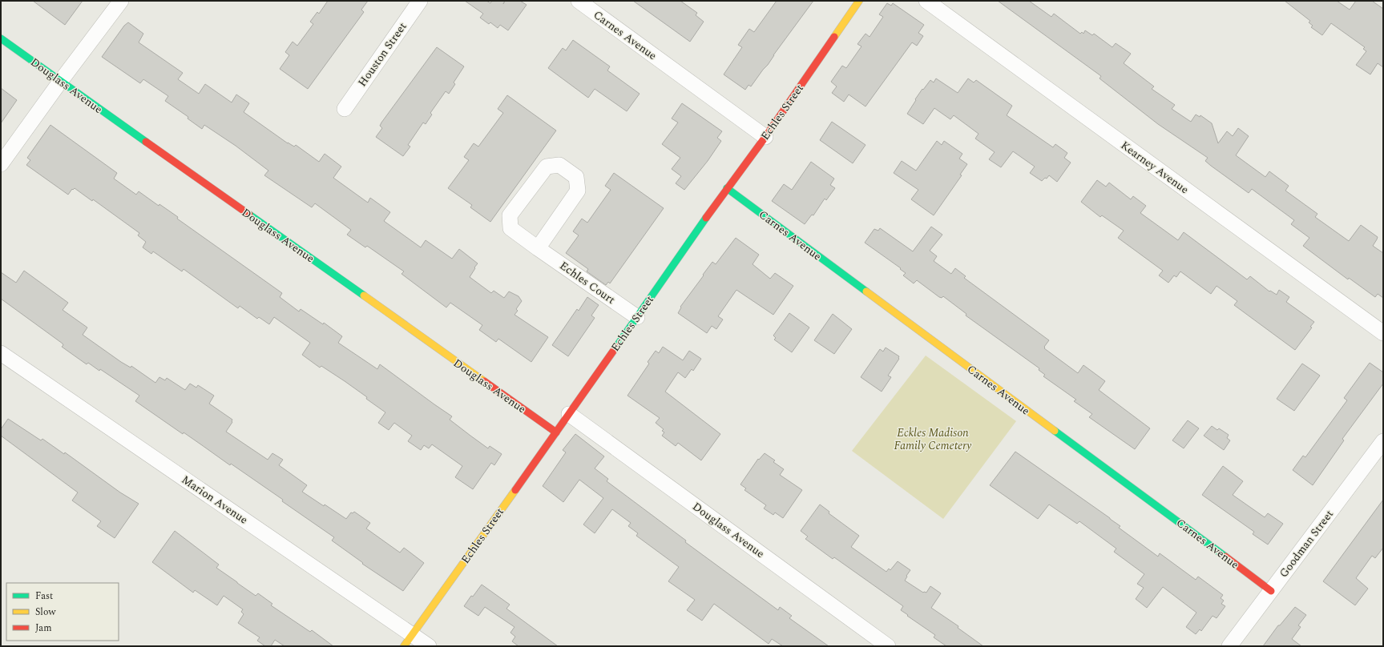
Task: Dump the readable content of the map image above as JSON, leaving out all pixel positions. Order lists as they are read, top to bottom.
{
  "streets": {
    "street": [
      "Carnes Avenue",
      "Houston Street",
      "Douglass Avenue",
      "Echles Street",
      "Kearney Avenue",
      "Echles Court",
      "Marion Avenue",
      "Goodman Street"
    ]
  },
  "crossings": [
    ["Carnes Avenue", "Echles Street"],
    ["Carnes Avenue", "Goodman Street"],
    ["Douglass Avenue", "Echles Street"],
    ["Echles Street", "Echles Court"],
    ["Echles Street", "Marion Avenue"]
  ],
  "parks": ["Eckles Madison Family Cemetery"],
  "legend": ["Fast", "Slow", "Jam"]
}
